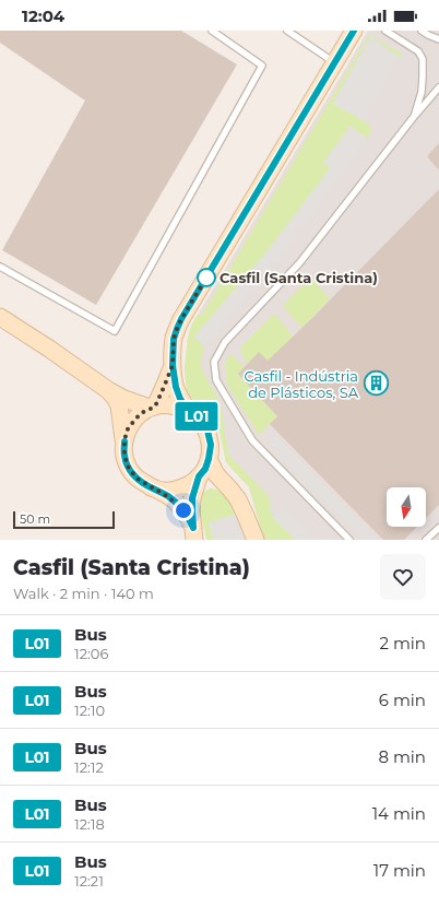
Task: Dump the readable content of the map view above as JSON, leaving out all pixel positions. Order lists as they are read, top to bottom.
{
  "places": {
    "other": ["Casfil (Santa Cristina)"],
    "building": ["Casfil - Indústria de Plásticos, SA"]
  },
  "lines": ["bus line L01"],
  "scale_bar": "50 m",
  "north": "bottom",
  "page": {
    "status": "12:04",
    "on_map": "L01",
    "scale": "50 m",
    "heading": ["Casfil (Santa Cristina)", "Walk · 2 min · 140 m"],
    "list": [
      {
        "mark": "L01",
        "name": "Bus",
        "note": "12:06",
        "value": "2 min"
      },
      {
        "mark": "L01",
        "name": "Bus",
        "note": "12:10",
        "value": "6 min"
      },
      {
        "mark": "L01",
        "name": "Bus",
        "note": "12:12",
        "value": "8 min"
      },
      {
        "mark": "L01",
        "name": "Bus",
        "note": "12:18",
        "value": "14 min"
      },
      {
        "mark": "L01",
        "name": "Bus",
        "note": "12:21",
        "value": "17 min"
      }
    ]
  }
}
